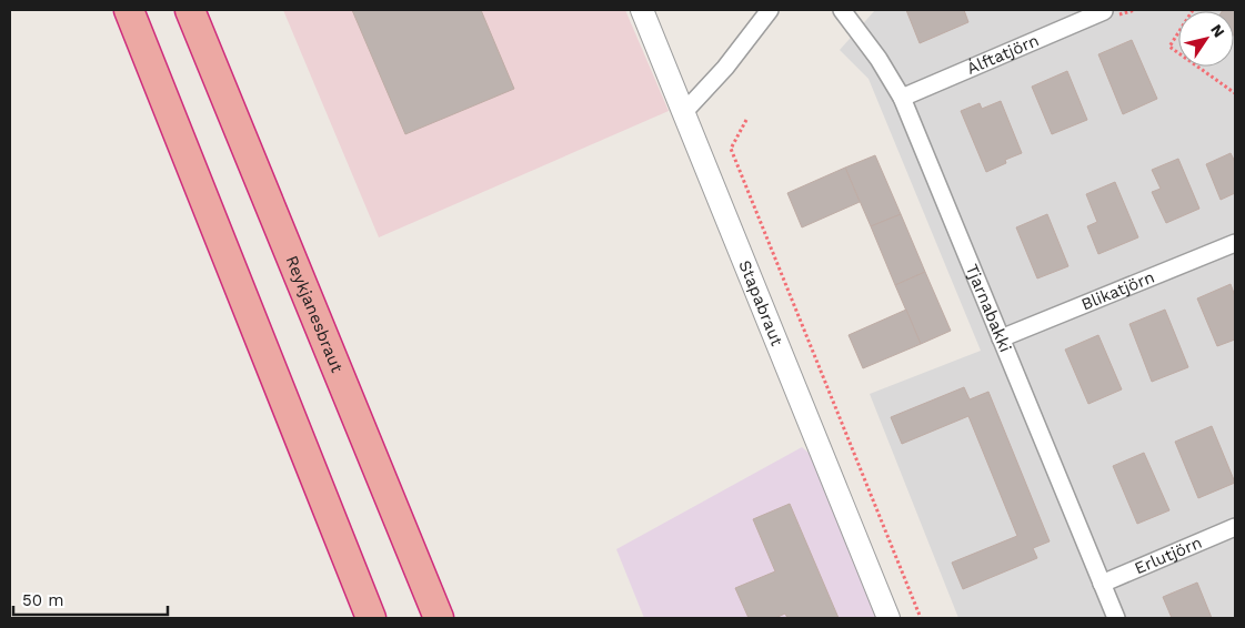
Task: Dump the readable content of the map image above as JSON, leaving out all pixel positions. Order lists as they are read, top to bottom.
{
  "streets": {
    "highway": ["Reykjanesbraut"],
    "street": [
      "Álftatjörn",
      "Blikatjörn",
      "Stapabraut",
      "Tjarnabakki",
      "Erlutjörn"
    ]
  },
  "crossings": [
    ["Álftatjörn", "Tjarnabakki"],
    ["Blikatjörn", "Tjarnabakki"],
    ["Tjarnabakki", "Erlutjörn"]
  ],
  "scale_bar": "50 m",
  "north": "top right"
}
